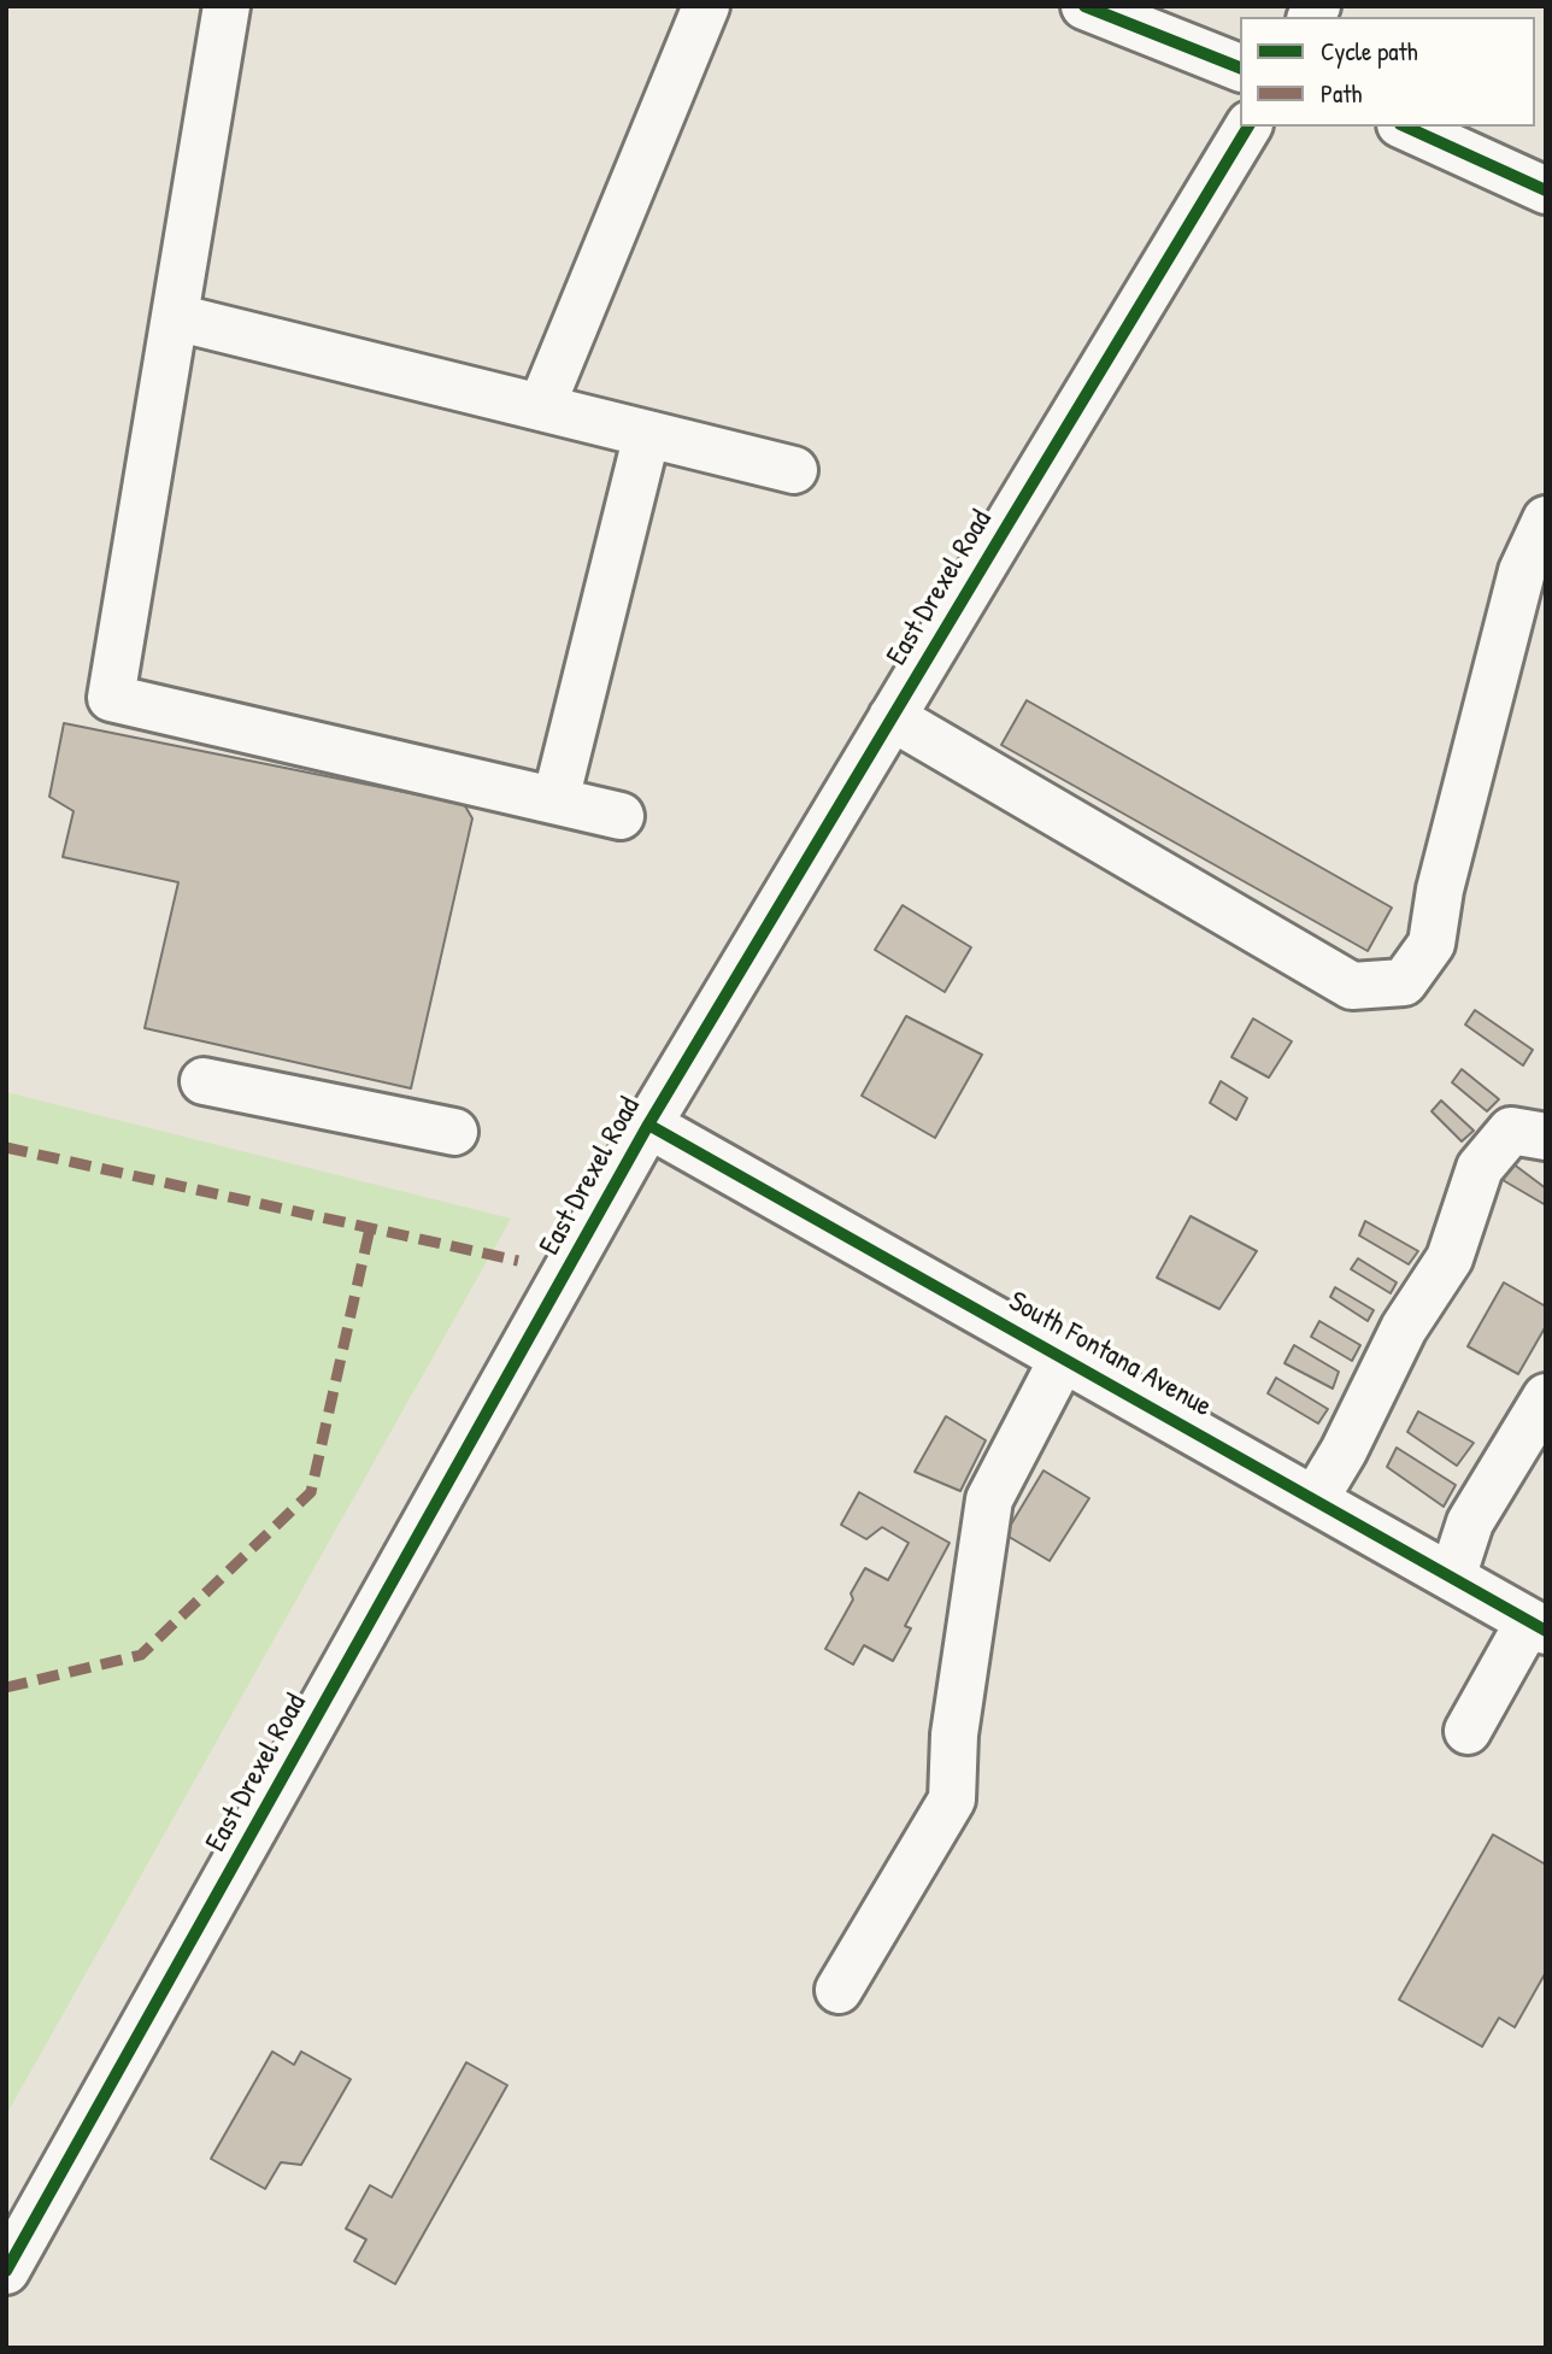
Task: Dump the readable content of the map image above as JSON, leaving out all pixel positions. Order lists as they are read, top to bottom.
{
  "streets": {
    "street": ["East Drexel Road", "South Fontana Avenue"]
  },
  "crossings": [
    ["East Drexel Road", "South Fontana Avenue"]
  ],
  "legend": ["Cycle path", "Path"]
}
